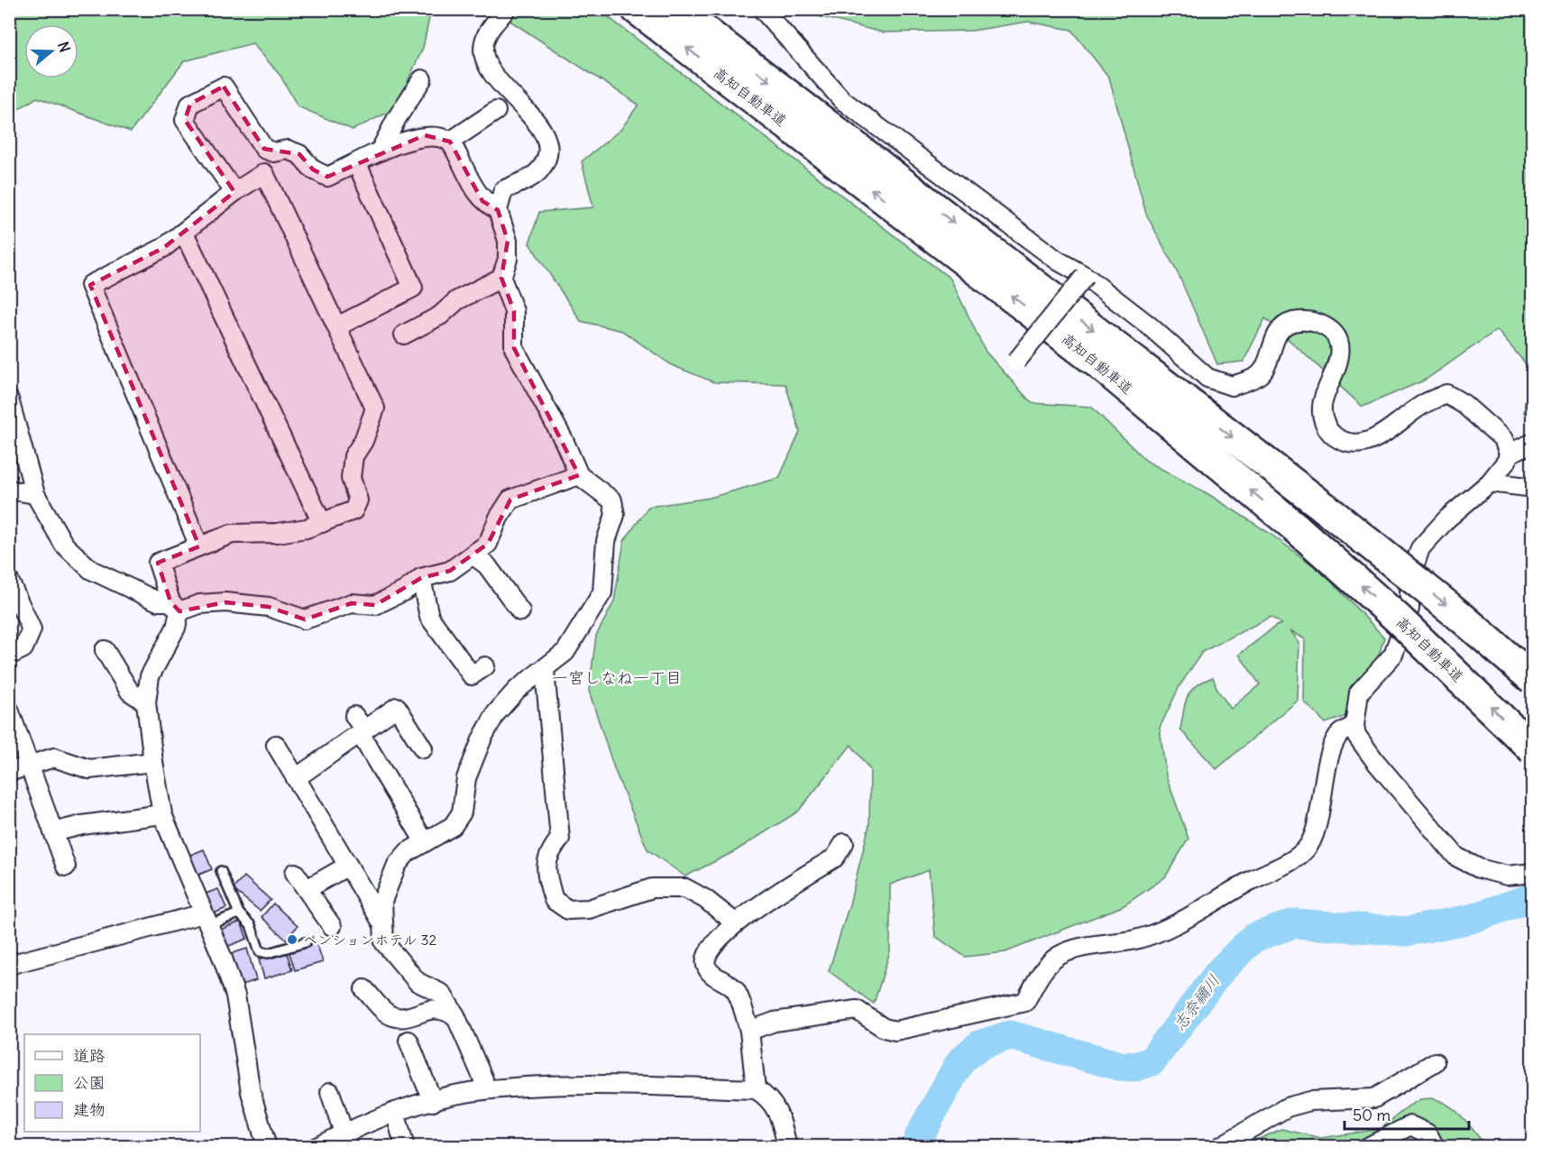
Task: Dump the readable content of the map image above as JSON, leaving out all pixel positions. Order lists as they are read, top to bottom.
{
  "streets": {
    "highway": ["高知自動車道"]
  },
  "districts": ["一宮しなね一丁目"],
  "water": ["志奈禰川"],
  "places": ["ペンションホテル 32"],
  "legend": ["道路", "公園", "建物"],
  "scale_bar": "50 m",
  "north": "right"
}
